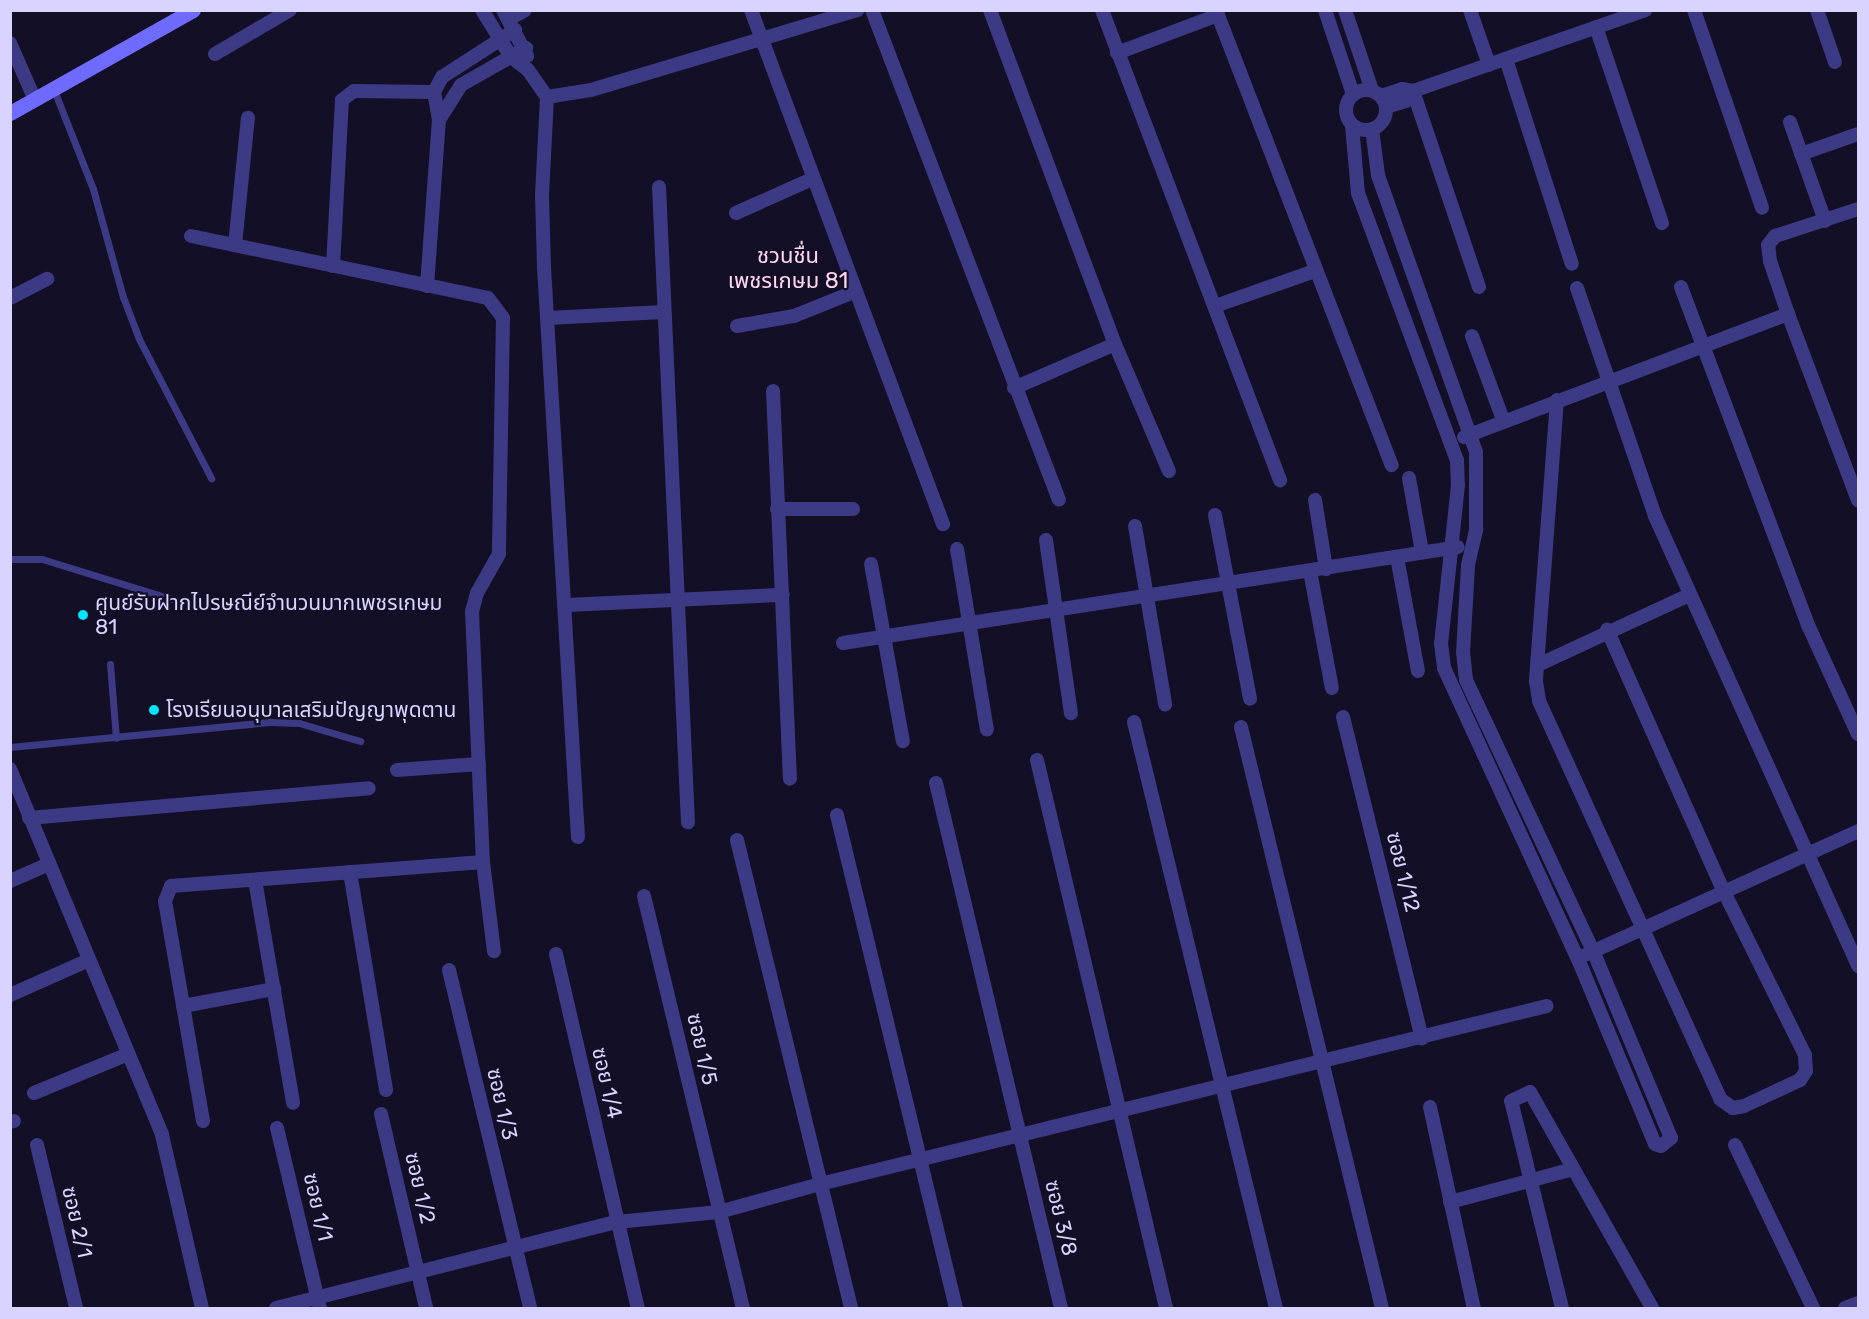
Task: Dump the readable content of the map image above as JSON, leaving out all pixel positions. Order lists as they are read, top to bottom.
{
  "streets": {
    "street": [
      "ซอย 1/12",
      "ซอย 1/5",
      "ซอย 1/4",
      "ซอย 1/3",
      "ซอย 1/2",
      "ซอย 1/1",
      "ซอย 3/8",
      "ซอย 2/1"
    ]
  },
  "districts": ["ชวนชื่น เพชรเกษม 81"],
  "places": ["ศูนย์รับฝากไปรษณีย์จำนวนมากเพชรเกษม 81", "โรงเรียนอนุบาลเสริมปัญญาพุดตาน"]
}
